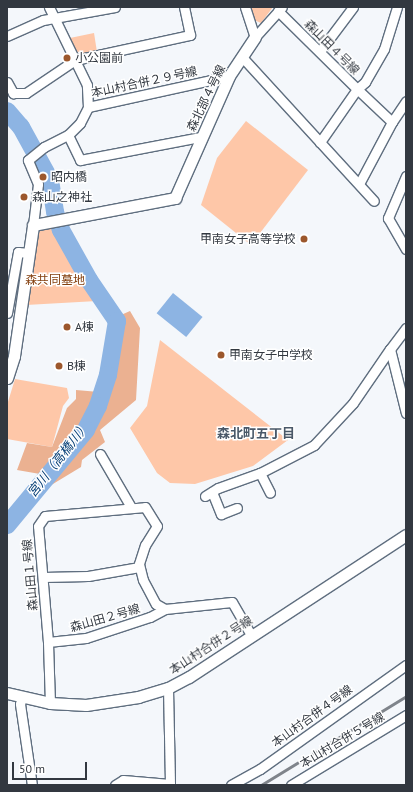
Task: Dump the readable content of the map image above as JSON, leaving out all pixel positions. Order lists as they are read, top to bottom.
{
  "streets": {
    "street": [
      "森山田４号線",
      "本山村合併２９号線",
      "森北部４号線",
      "森山田１号線",
      "森山田２号線",
      "本山村合併２号線",
      "本山村合併４号線",
      "本山村合併５号線"
    ]
  },
  "crossings": [
    ["森山田４号線", "森北部４号線"],
    ["本山村合併２９号線", "森北部４号線"],
    ["森山田１号線", "森山田２号線"],
    ["森山田１号線", "本山村合併２号線"]
  ],
  "districts": ["森北町五丁目"],
  "water": ["宮川（高橋川）"],
  "parks": ["森共同墓地"],
  "places": [
    "小公園前",
    "昭内橋",
    "森山之神社",
    "甲南女子高等学校",
    "A棟",
    "甲南女子中学校",
    "B棟"
  ],
  "scale_bar": "50 m"
}
